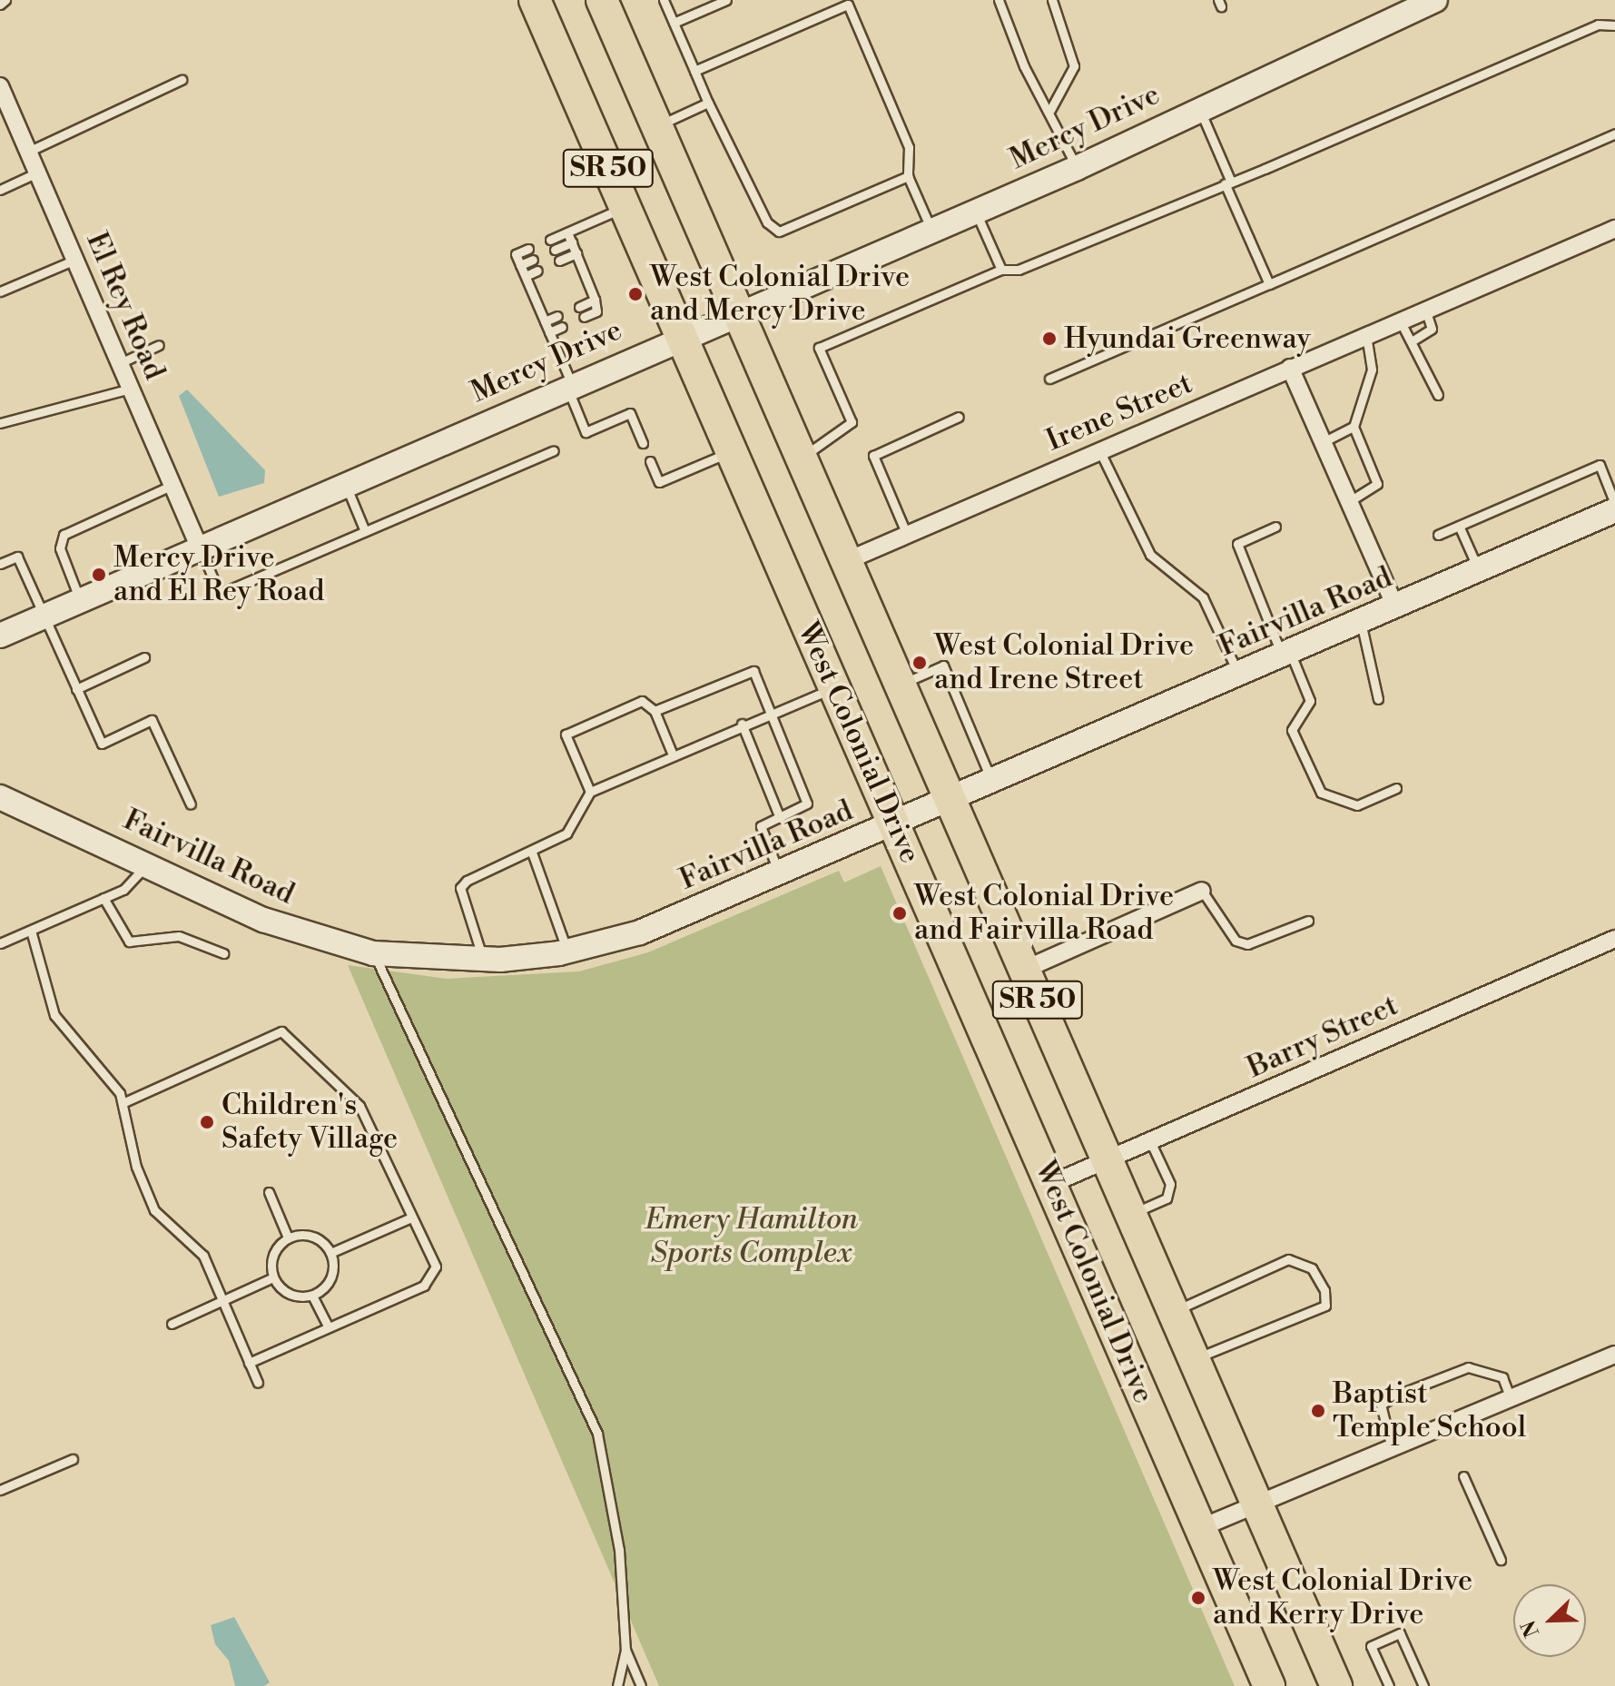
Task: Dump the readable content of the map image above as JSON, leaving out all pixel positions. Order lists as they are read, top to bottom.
{
  "streets": {
    "highway": ["SR 50", "West Colonial Drive"],
    "street": [
      "Mercy Drive",
      "El Rey Road",
      "Irene Street",
      "Fairvilla Road",
      "Barry Street"
    ]
  },
  "crossings": [
    ["Mercy Drive", "El Rey Road"],
    ["Mercy Drive", "West Colonial Drive"],
    ["Irene Street", "West Colonial Drive"],
    ["Fairvilla Road", "West Colonial Drive"],
    ["West Colonial Drive", "Barry Street"]
  ],
  "parks": ["Emery Hamilton Sports Complex"],
  "places": [
    "West Colonial Drive and Mercy Drive",
    "Hyundai Greenway",
    "Mercy Drive and El Rey Road",
    "West Colonial Drive and Irene Street",
    "West Colonial Drive and Fairvilla Road",
    "Children's Safety Village",
    "Baptist Temple School",
    "West Colonial Drive and Kerry Drive"
  ],
  "north": "bottom left"
}
